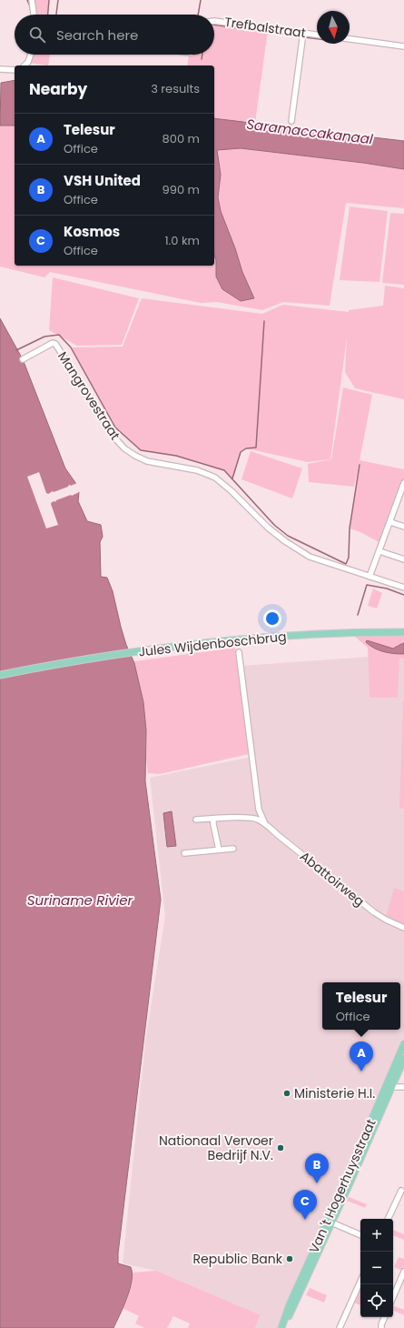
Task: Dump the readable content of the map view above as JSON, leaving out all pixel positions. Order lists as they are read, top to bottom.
{
  "streets": {
    "main road": ["Jules Wijdenboschbrug", "Van 't Hogerhuysstraat"],
    "street": ["Trefbalstraat", "Mangrovestraat", "Abattoirweg"]
  },
  "water": ["Saramaccakanaal", "Suriname Rivier"],
  "places": ["Ministerie H.I.", "Nationaal Vervoer Bedrijf N.V.", "Republic Bank"],
  "north": "bottom",
  "page": {
    "search": "Search here",
    "heading": ["Nearby", "3 results"],
    "list": [
      {
        "mark": "A",
        "name": "Telesur",
        "note": "Office",
        "value": "800 m"
      },
      {
        "mark": "B",
        "name": "VSH United",
        "note": "Office",
        "value": "990 m"
      },
      {
        "mark": "C",
        "name": "Kosmos",
        "note": "Office",
        "value": "1.0 km"
      }
    ],
    "popup": ["Telesur", "Office"],
    "pins": ["A", "B", "C"],
    "map_buttons": ["+", "−"]
  }
}
